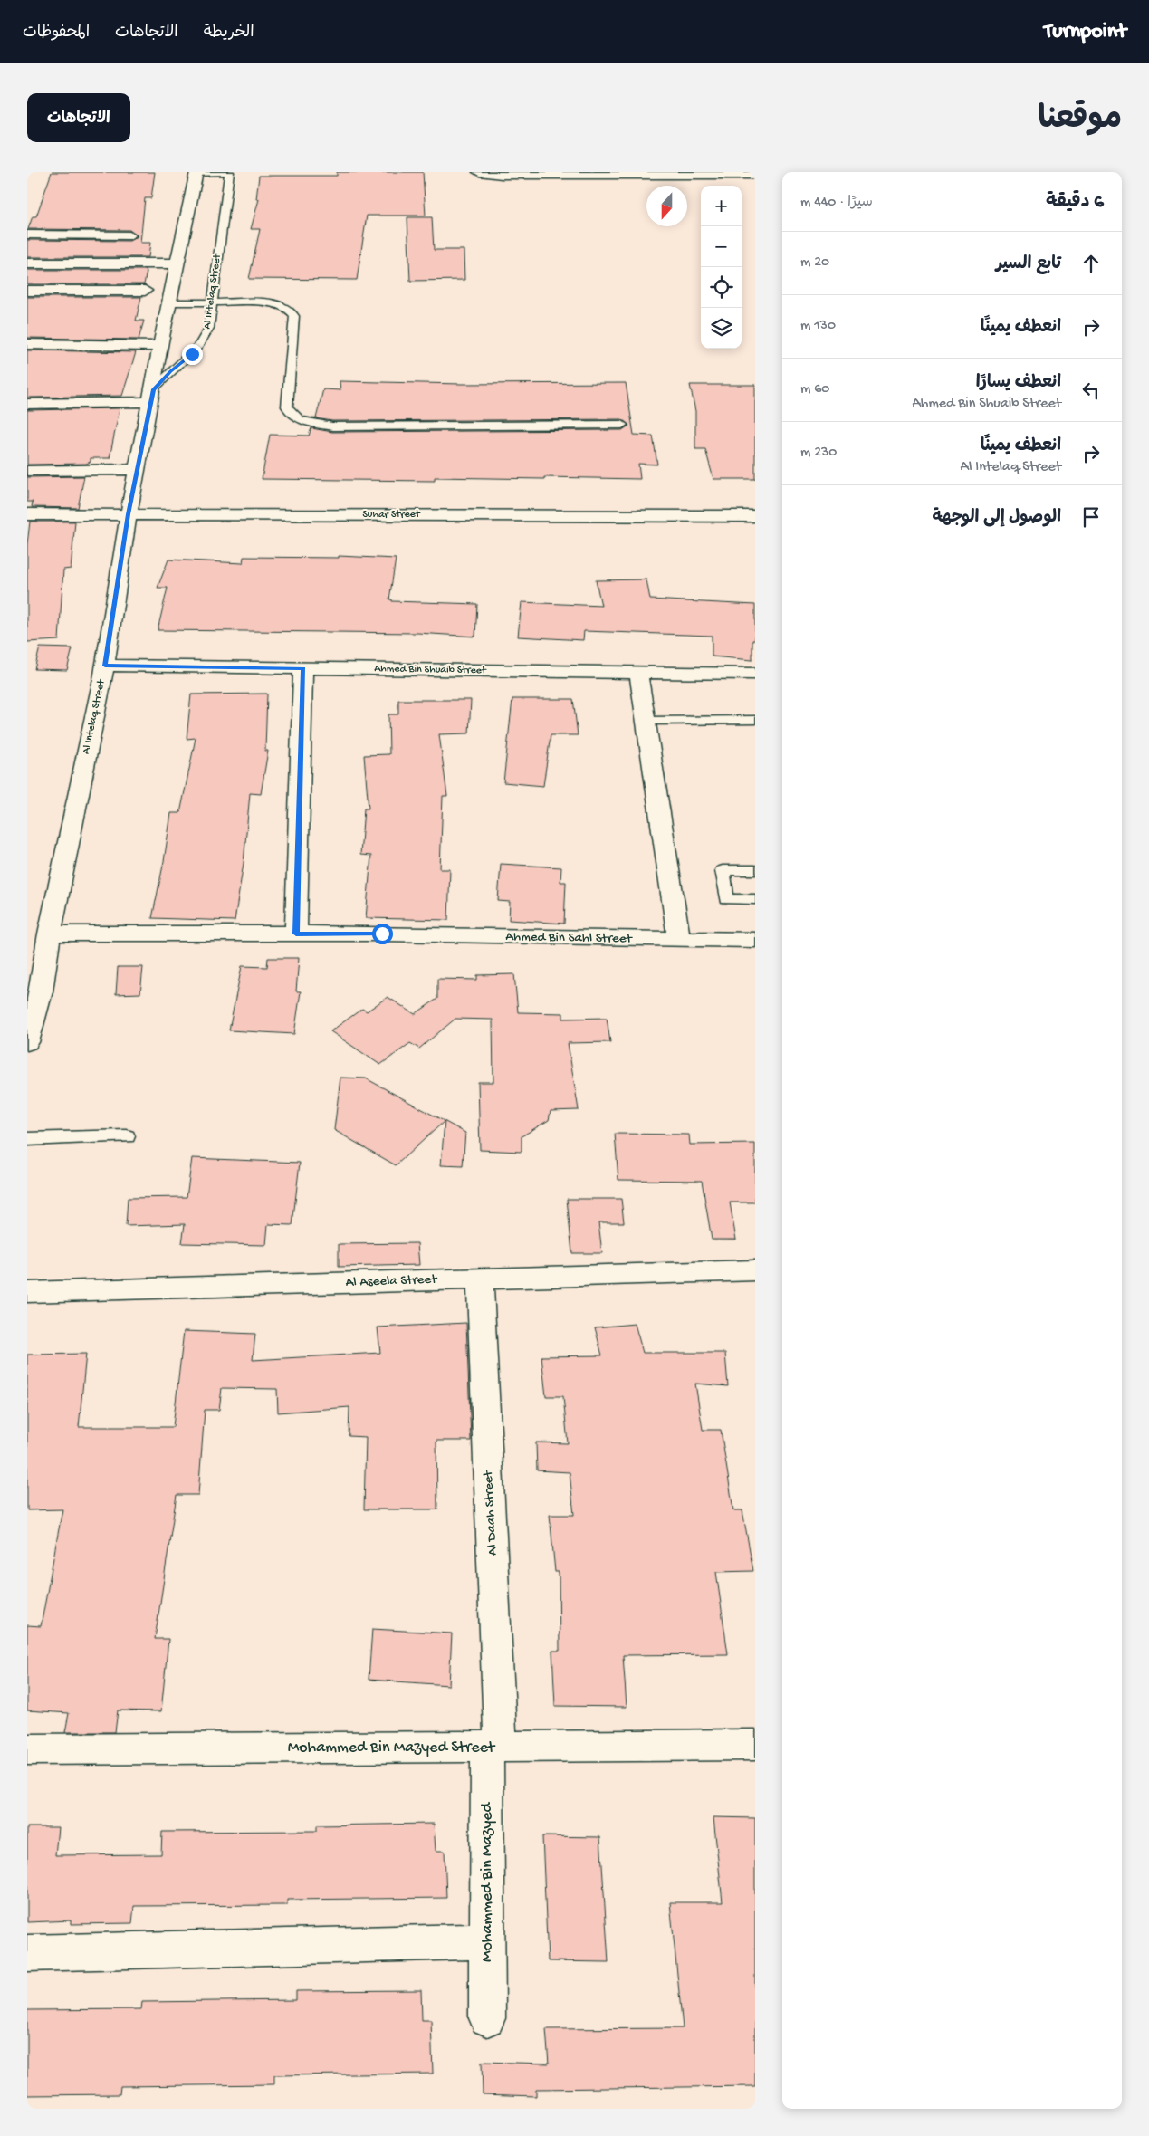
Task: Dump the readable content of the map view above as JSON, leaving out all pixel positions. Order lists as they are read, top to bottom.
{
  "streets": {
    "street": [
      "Al Intelaq Street",
      "Suhar Street",
      "Ahmed Bin Shuaib Street",
      "Ahmed Bin Sahl Street",
      "Al Aseela Street",
      "Al Daah Street",
      "Mohammed Bin Mazyed Street",
      "Mohammed Bin Mazyed"
    ]
  },
  "crossings": [
    ["Al Intelaq Street", "Suhar Street"],
    ["Al Intelaq Street", "Ahmed Bin Shuaib Street"],
    ["Al Intelaq Street", "Ahmed Bin Sahl Street"],
    ["Al Aseela Street", "Al Daah Street"],
    ["Al Daah Street", "Mohammed Bin Mazyed Street"],
    ["Al Daah Street", "Mohammed Bin Mazyed"],
    ["Mohammed Bin Mazyed Street", "Mohammed Bin Mazyed"]
  ],
  "north": "bottom",
  "page": {
    "header": "Turnpoint",
    "nav": ["الخريطة", "الاتجاهات", "المحفوظات"],
    "title": "موقعنا",
    "buttons": "الاتجاهات",
    "heading": ["6 دقيقة", "سيرًا · 440 m"],
    "map_buttons": ["+", "−"],
    "list": [
      ["تابع السير", "20 m"],
      ["انعطف يمينًا", "130 m"],
      ["انعطف يسارًا", "Ahmed Bin Shuaib Street", "60 m"],
      ["انعطف يمينًا", "Al Intelaq Street", "230 m"],
      "الوصول إلى الوجهة"
    ]
  }
}
